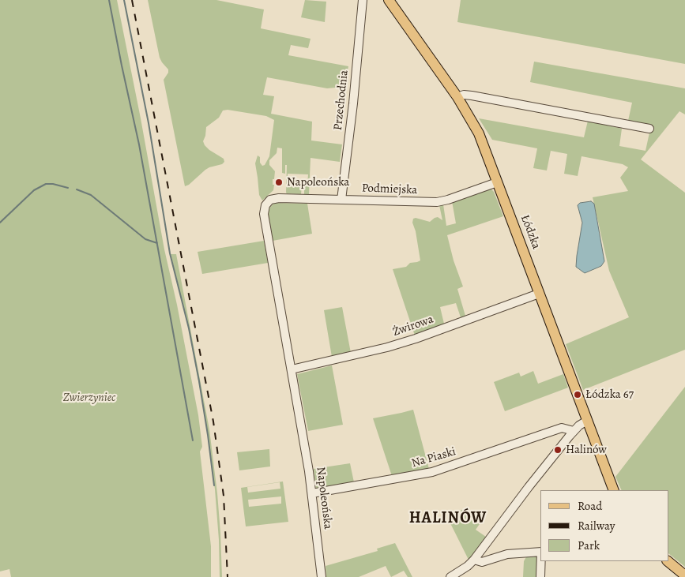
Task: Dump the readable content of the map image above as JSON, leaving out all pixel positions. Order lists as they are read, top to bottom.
{
  "streets": {
    "main road": ["Łódzka"],
    "street": [
      "Przechodnia",
      "Podmiejska",
      "Żwirowa",
      "Na Piaski",
      "Napoleońska"
    ]
  },
  "crossings": [
    ["Przechodnia", "Podmiejska"],
    ["Podmiejska", "Łódzka"],
    ["Podmiejska", "Napoleońska"],
    ["Łódzka", "Żwirowa"],
    ["Żwirowa", "Napoleońska"],
    ["Na Piaski", "Napoleońska"]
  ],
  "districts": ["HALINÓW"],
  "parks": ["Zwierzyniec"],
  "places": ["Napoleońska", "Łódzka 67", "Halinów"],
  "legend": ["Road", "Railway", "Park"]
}
